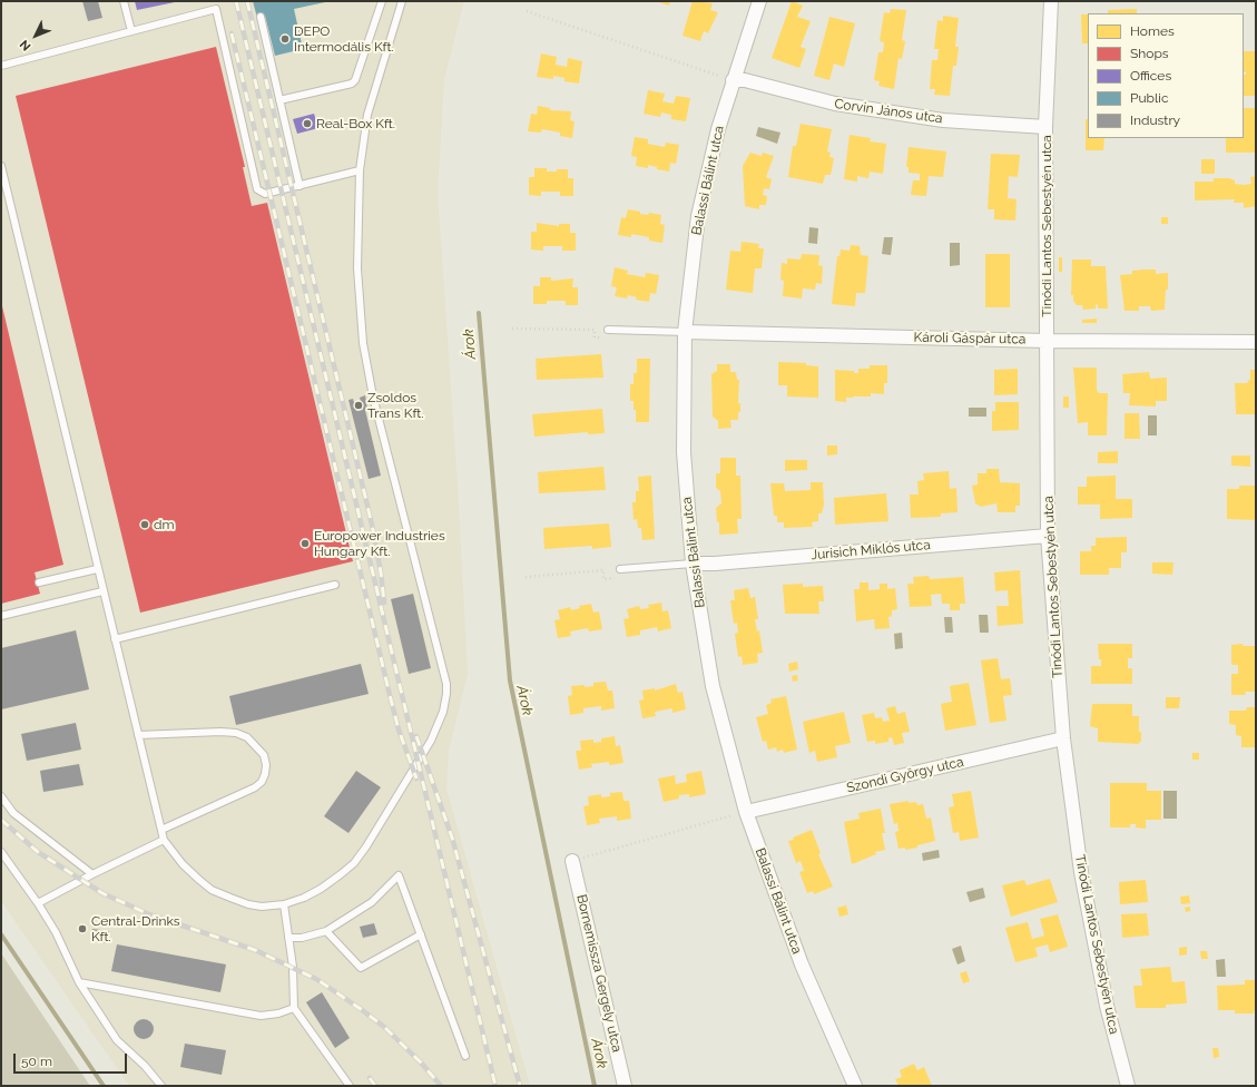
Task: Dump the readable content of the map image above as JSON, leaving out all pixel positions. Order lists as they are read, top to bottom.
{
  "streets": {
    "street": [
      "Corvin János utca",
      "Balassi Bálint utca",
      "Tinódi Lantos Sebestyén utca",
      "Károli Gáspár utca",
      "Jurisich Miklós utca",
      "Szondi György utca",
      "Bornemissza Gergely utca"
    ]
  },
  "crossings": [
    ["Corvin János utca", "Balassi Bálint utca"],
    ["Corvin János utca", "Tinódi Lantos Sebestyén utca"],
    ["Balassi Bálint utca", "Károli Gáspár utca"],
    ["Balassi Bálint utca", "Jurisich Miklós utca"],
    ["Balassi Bálint utca", "Szondi György utca"],
    ["Tinódi Lantos Sebestyén utca", "Károli Gáspár utca"],
    ["Tinódi Lantos Sebestyén utca", "Jurisich Miklós utca"],
    ["Tinódi Lantos Sebestyén utca", "Szondi György utca"]
  ],
  "water": ["Árok"],
  "places": [
    "DEPO Intermodális Kft.",
    "Real-Box Kft.",
    "Zsoldos Trans Kft.",
    "dm",
    "Europower Industries Hungary Kft.",
    "Central-Drinks Kft."
  ],
  "legend": [
    "Homes",
    "Shops",
    "Offices",
    "Public",
    "Industry"
  ],
  "scale_bar": "50 m",
  "north": "bottom left"
}
